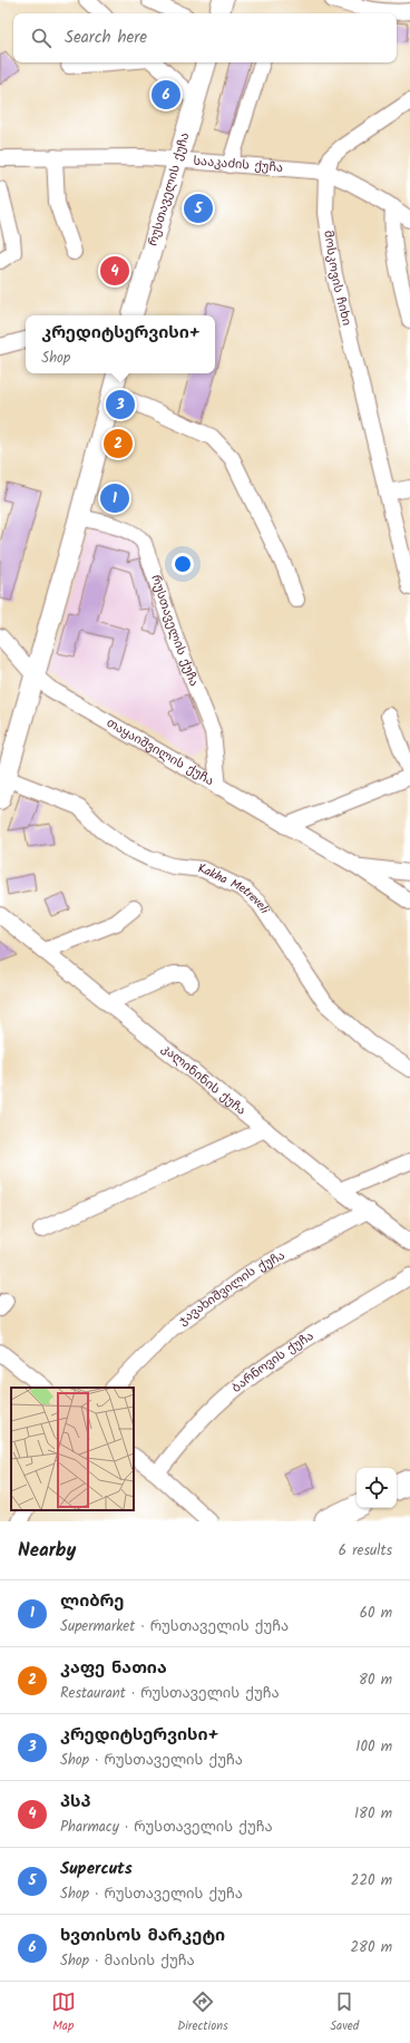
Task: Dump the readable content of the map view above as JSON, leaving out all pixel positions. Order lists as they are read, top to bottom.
{
  "streets": {
    "main road": ["რუსთაველის ქუჩა"],
    "street": [
      "სააკაძის ქუჩა",
      "მოსკოვის ჩიხი",
      "თაყაიშვილის ქუჩა",
      "Kakha Metreveli",
      "კალინინის ქუჩა",
      "ჯავახიშვილის ქუჩა",
      "ბარნოვის ქუჩა"
    ]
  },
  "crossings": [
    ["სააკაძის ქუჩა", "რუსთაველის ქუჩა"],
    ["სააკაძის ქუჩა", "მოსკოვის ჩიხი"],
    ["რუსთაველის ქუჩა", "თაყაიშვილის ქუჩა"],
    ["კალინინის ქუჩა", "ჯავახიშვილის ქუჩა"]
  ],
  "page": {
    "search": "Search here",
    "pins": [
      "6",
      "5",
      "4",
      "3",
      "2",
      "1"
    ],
    "popup": ["კრედიტსერვისი+", "Shop"],
    "heading": ["Nearby", "6 results"],
    "list": [
      {
        "mark": "1",
        "name": "ლიბრე",
        "note": "Supermarket · რუსთაველის ქუჩა",
        "value": "60 m"
      },
      {
        "mark": "2",
        "name": "კაფე ნათია",
        "note": "Restaurant · რუსთაველის ქუჩა",
        "value": "80 m"
      },
      {
        "mark": "3",
        "name": "კრედიტსერვისი+",
        "note": "Shop · რუსთაველის ქუჩა",
        "value": "100 m"
      },
      {
        "mark": "4",
        "name": "პსპ",
        "note": "Pharmacy · რუსთაველის ქუჩა",
        "value": "180 m"
      },
      {
        "mark": "5",
        "name": "Supercuts",
        "note": "Shop · რუსთაველის ქუჩა",
        "value": "220 m"
      },
      {
        "mark": "6",
        "name": "ხვთისოს მარკეტი",
        "note": "Shop · მაისის ქუჩა",
        "value": "280 m"
      }
    ],
    "nav": ["Map", "Directions", "Saved"]
  }
}
